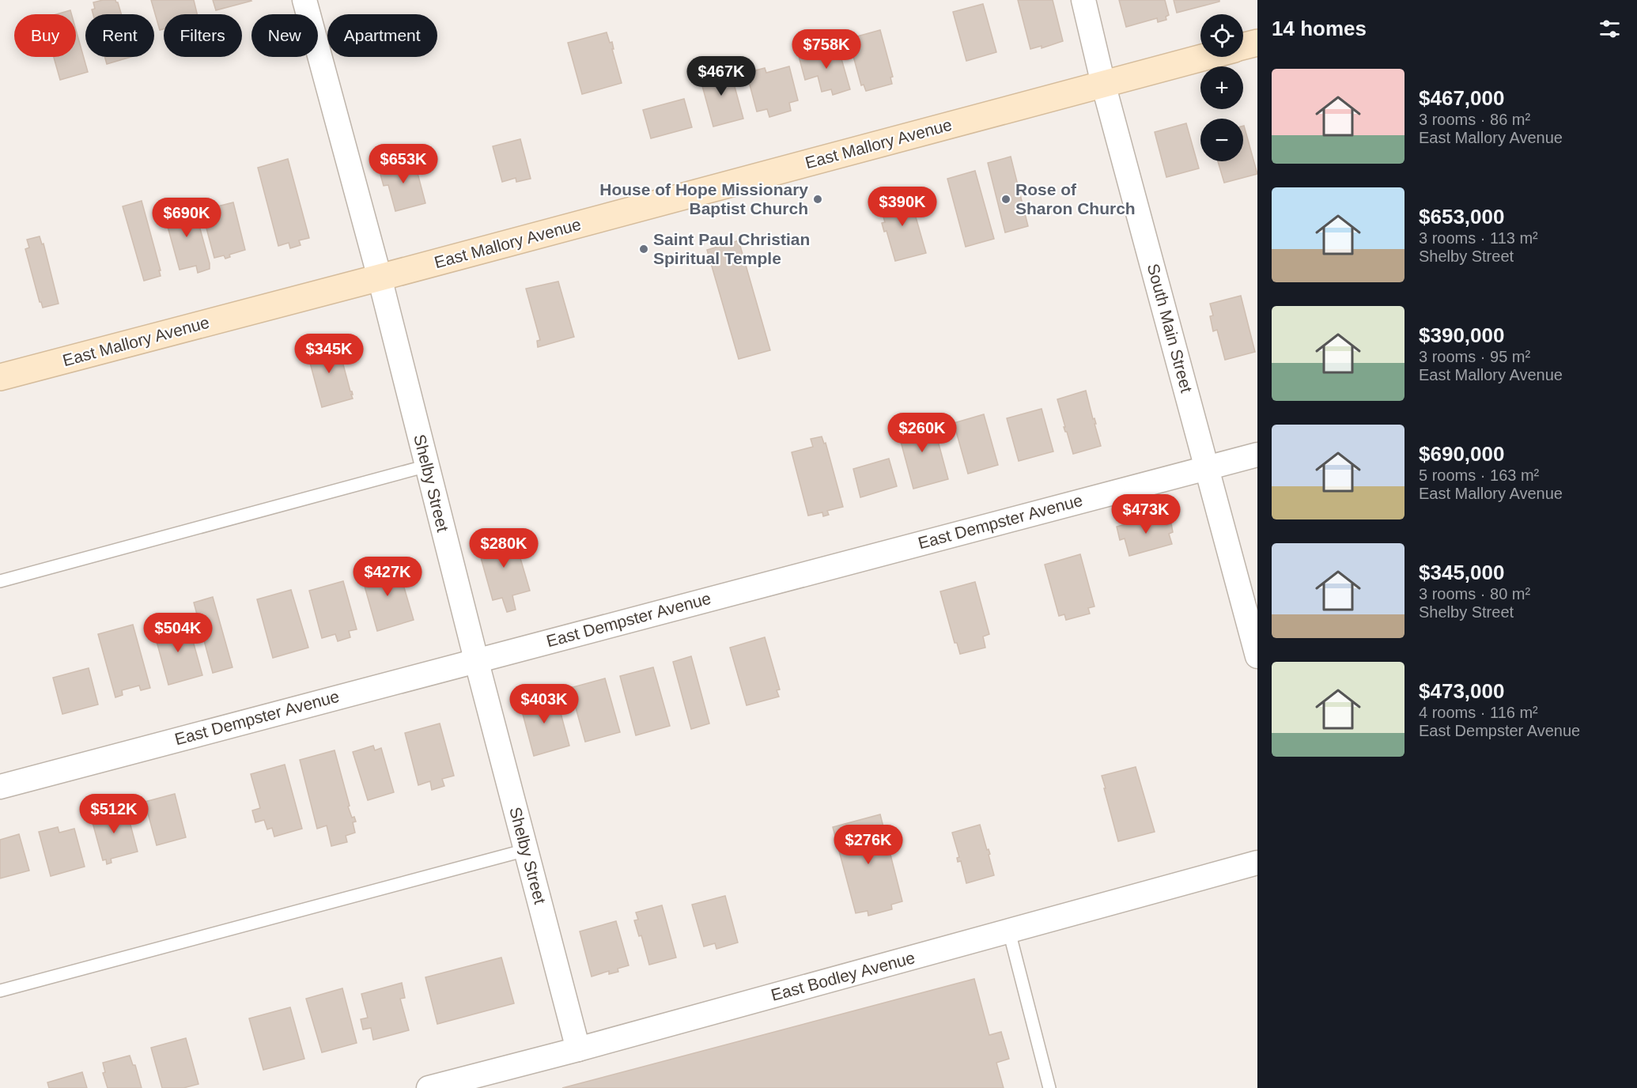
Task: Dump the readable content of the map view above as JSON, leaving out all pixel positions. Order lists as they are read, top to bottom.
{
  "streets": {
    "main road": ["East Mallory Avenue"],
    "street": [
      "South Main Street",
      "Shelby Street",
      "East Dempster Avenue",
      "East Bodley Avenue"
    ]
  },
  "crossings": [
    ["East Mallory Avenue", "South Main Street"],
    ["East Mallory Avenue", "Shelby Street"],
    ["South Main Street", "East Dempster Avenue"],
    ["Shelby Street", "East Dempster Avenue"],
    ["Shelby Street", "East Bodley Avenue"]
  ],
  "places": ["House of Hope Missionary Baptist Church", "Rose of Sharon Church", "Saint Paul Christian Spiritual Temple"],
  "page": {
    "heading": "14 homes",
    "map_buttons": ["+", "−"],
    "chip": [
      "Buy",
      "Rent",
      "Filters",
      "New",
      "Apartment"
    ],
    "price": [
      "$758K",
      "$467K",
      "$653K",
      "$390K",
      "$690K",
      "$345K",
      "$260K",
      "$473K",
      "$280K",
      "$427K",
      "$504K",
      "$403K",
      "$512K",
      "$276K"
    ],
    "list": [
      {
        "name": "$467,000",
        "note": "3 rooms · 86 m² · East Mallory Avenue"
      },
      {
        "name": "$653,000",
        "note": "3 rooms · 113 m² · Shelby Street"
      },
      {
        "name": "$390,000",
        "note": "3 rooms · 95 m² · East Mallory Avenue"
      },
      {
        "name": "$690,000",
        "note": "5 rooms · 163 m² · East Mallory Avenue"
      },
      {
        "name": "$345,000",
        "note": "3 rooms · 80 m² · Shelby Street"
      },
      {
        "name": "$473,000",
        "note": "4 rooms · 116 m² · East Dempster Avenue"
      }
    ]
  }
}
